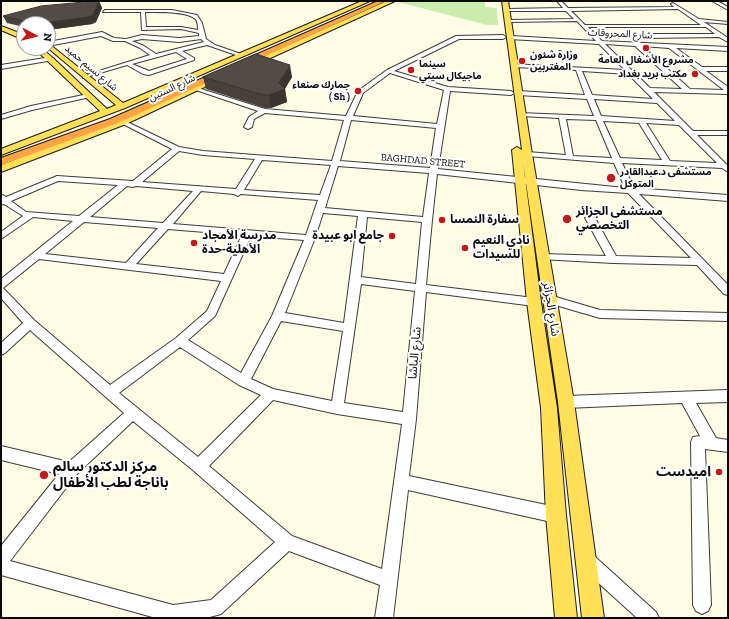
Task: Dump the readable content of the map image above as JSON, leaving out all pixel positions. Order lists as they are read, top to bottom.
{
  "streets": {
    "highway": ["شارع الستين"],
    "main road": ["شارع نسيم حميد", "شارع الجزائر"],
    "street": ["شارع المحروقات", "BAGHDAD STREET", "شارع الباشا"]
  },
  "crossings": [
    ["شارع المحروقات", "BAGHDAD STREET"],
    ["شارع المحروقات", "شارع الجزائر"],
    ["شارع نسيم حميد", "شارع الستين"],
    ["شارع الستين", "BAGHDAD STREET"],
    ["BAGHDAD STREET", "شارع الجزائر"],
    ["BAGHDAD STREET", "شارع الباشا"]
  ],
  "places": [
    "مشروع الأشغال العامة",
    "وزارة شئون المغتربين",
    "سينما ماجيكال سيتي",
    "مكتب بريد بغداد",
    "جمارك صنعاء ( Sh )",
    "مستشفى د.عبدالقادر المتوكل",
    "مستشفى الجزائر التخصصي",
    "سفارة النمسا",
    "جامع ابو عبيدة",
    "مدرسة الأمجاد الأهلية-حدة",
    "نادي النعيم للسيدات",
    "اميدست",
    "مركز الدكتور سالم باناجة لطب الأطفال"
  ],
  "north": "right"
}
